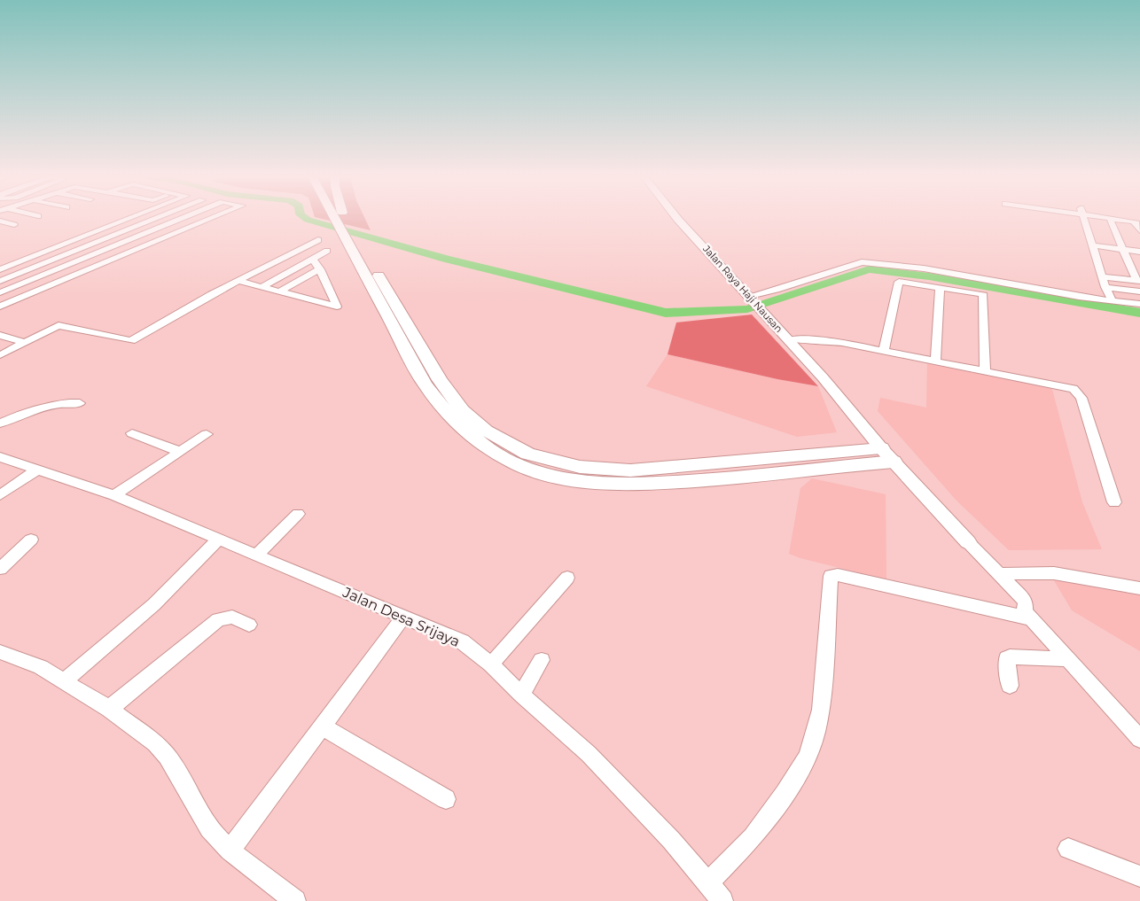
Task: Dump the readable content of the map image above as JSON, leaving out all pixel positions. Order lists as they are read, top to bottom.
{
  "streets": {
    "main road": ["Jalan Raya Haji Nausan"],
    "street": ["Jalan Desa Srijaya"]
  }
}
